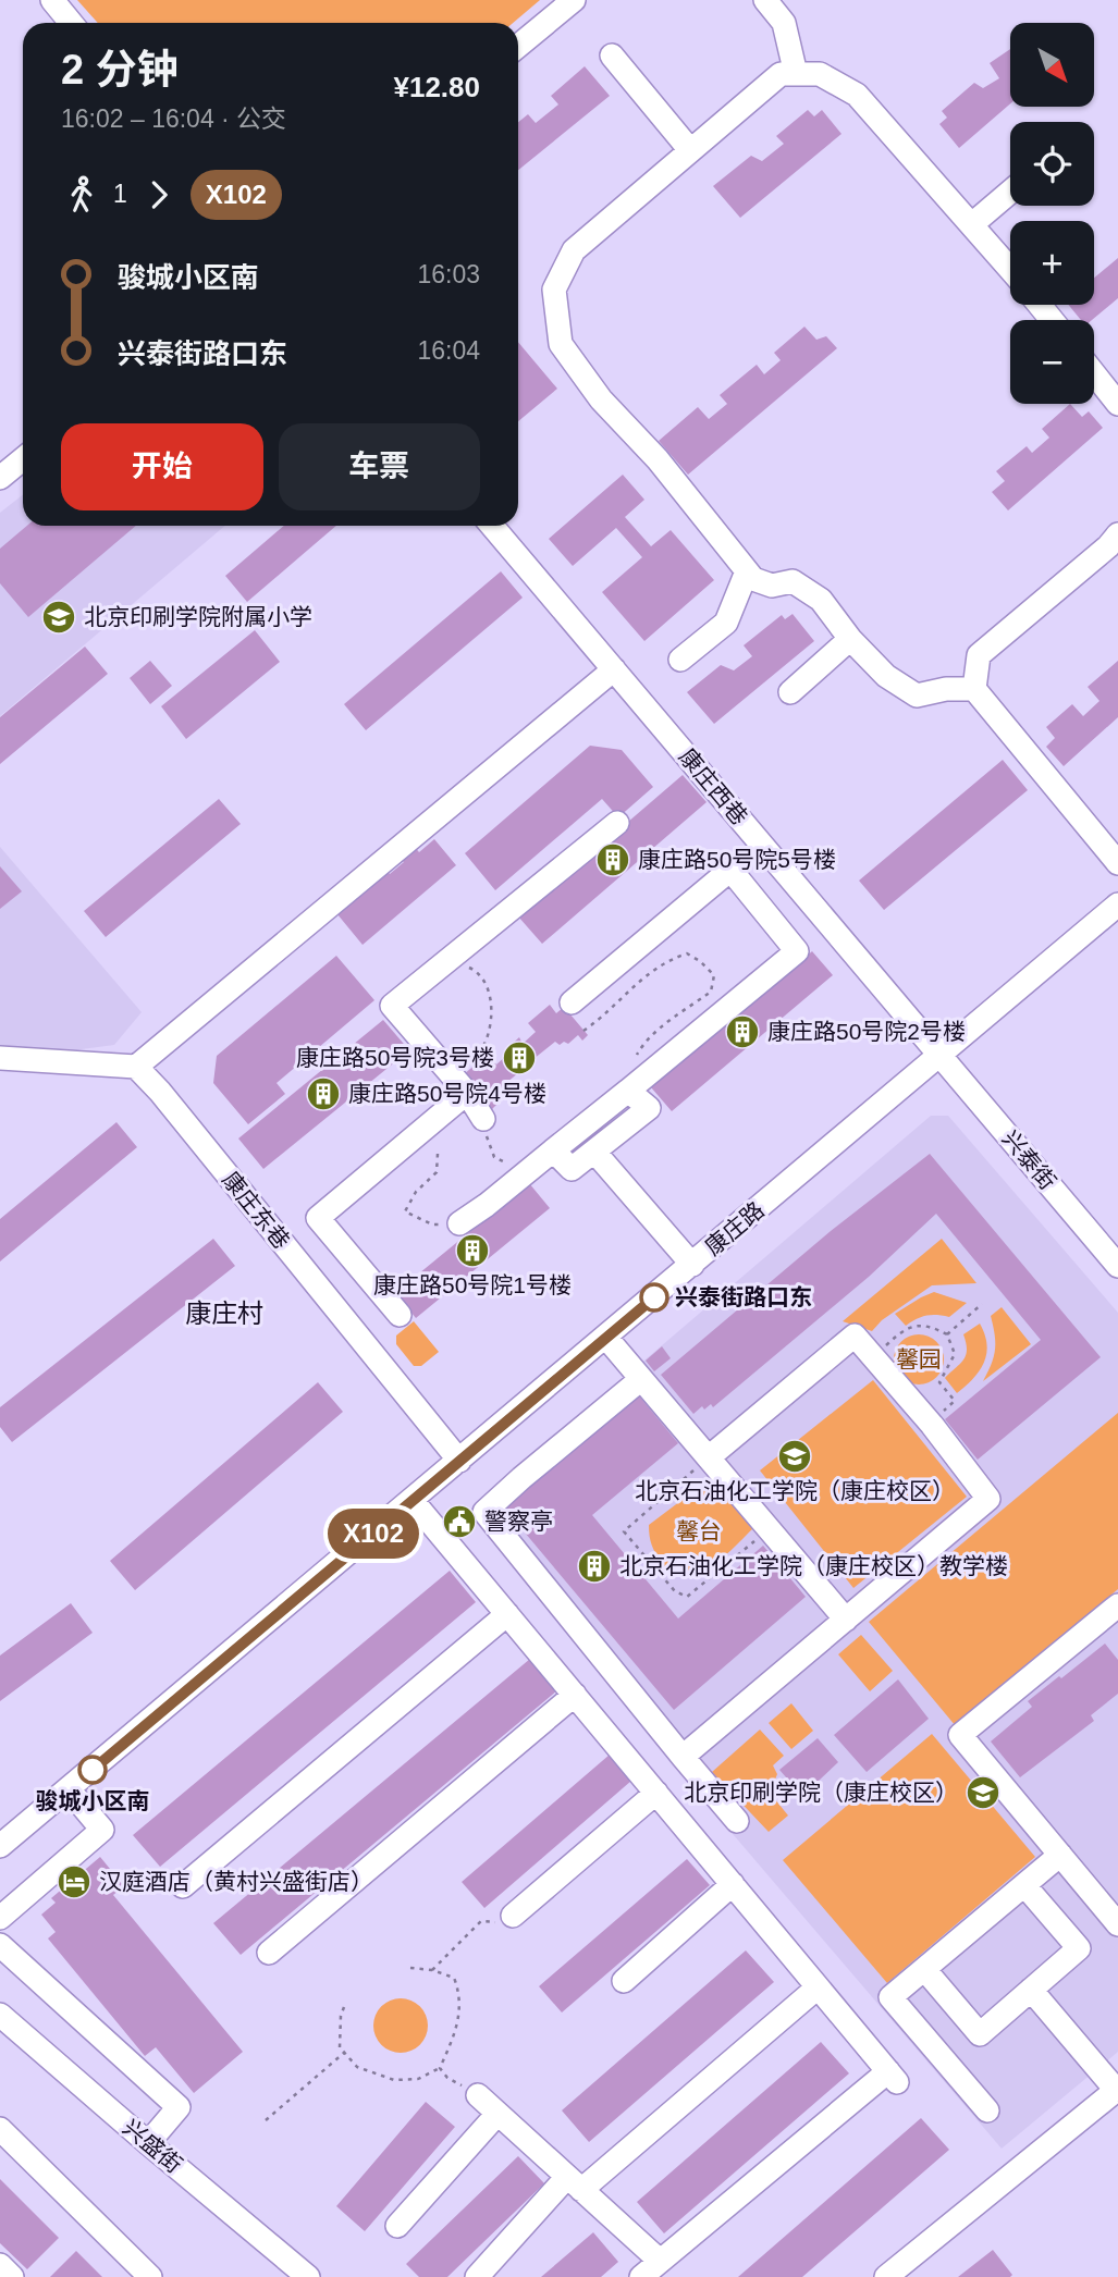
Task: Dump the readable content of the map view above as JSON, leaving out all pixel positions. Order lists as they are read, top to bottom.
{
  "streets": {
    "street": [
      "康庄西巷",
      "兴泰街",
      "康庄东巷",
      "康庄路",
      "兴盛街"
    ]
  },
  "crossings": [
    ["康庄西巷", "兴泰街"],
    ["康庄西巷", "康庄路"],
    ["兴泰街", "康庄路"],
    ["康庄东巷", "康庄路"]
  ],
  "districts": ["康庄村"],
  "parks": ["馨园", "馨台"],
  "places": {
    "school or university": ["北京印刷学院附属小学", "北京石油化工学院（康庄校区）", "北京印刷学院（康庄校区）"],
    "building": [
      "康庄路50号院5号楼",
      "康庄路50号院2号楼",
      "康庄路50号院3号楼",
      "康庄路50号院4号楼",
      "康庄路50号院1号楼",
      "北京石油化工学院（康庄校区）教学楼"
    ],
    "other": ["兴泰街路口东", "骏城小区南"],
    "public building": ["警察亭"],
    "hotel": ["汉庭酒店（黄村兴盛街店）"]
  },
  "lines": ["bus line X102"],
  "north": "bottom right",
  "page": {
    "on_map": "X102",
    "map_buttons": ["+", "−"],
    "heading": ["2 分钟", "16:02 – 16:04 · 公交", "¥12.80"],
    "legs": ["1", "X102"],
    "list": [
      {
        "name": "骏城小区南",
        "value": "16:03"
      },
      {
        "name": "兴泰街路口东",
        "value": "16:04"
      }
    ],
    "buttons": ["开始", "车票"]
  }
}
